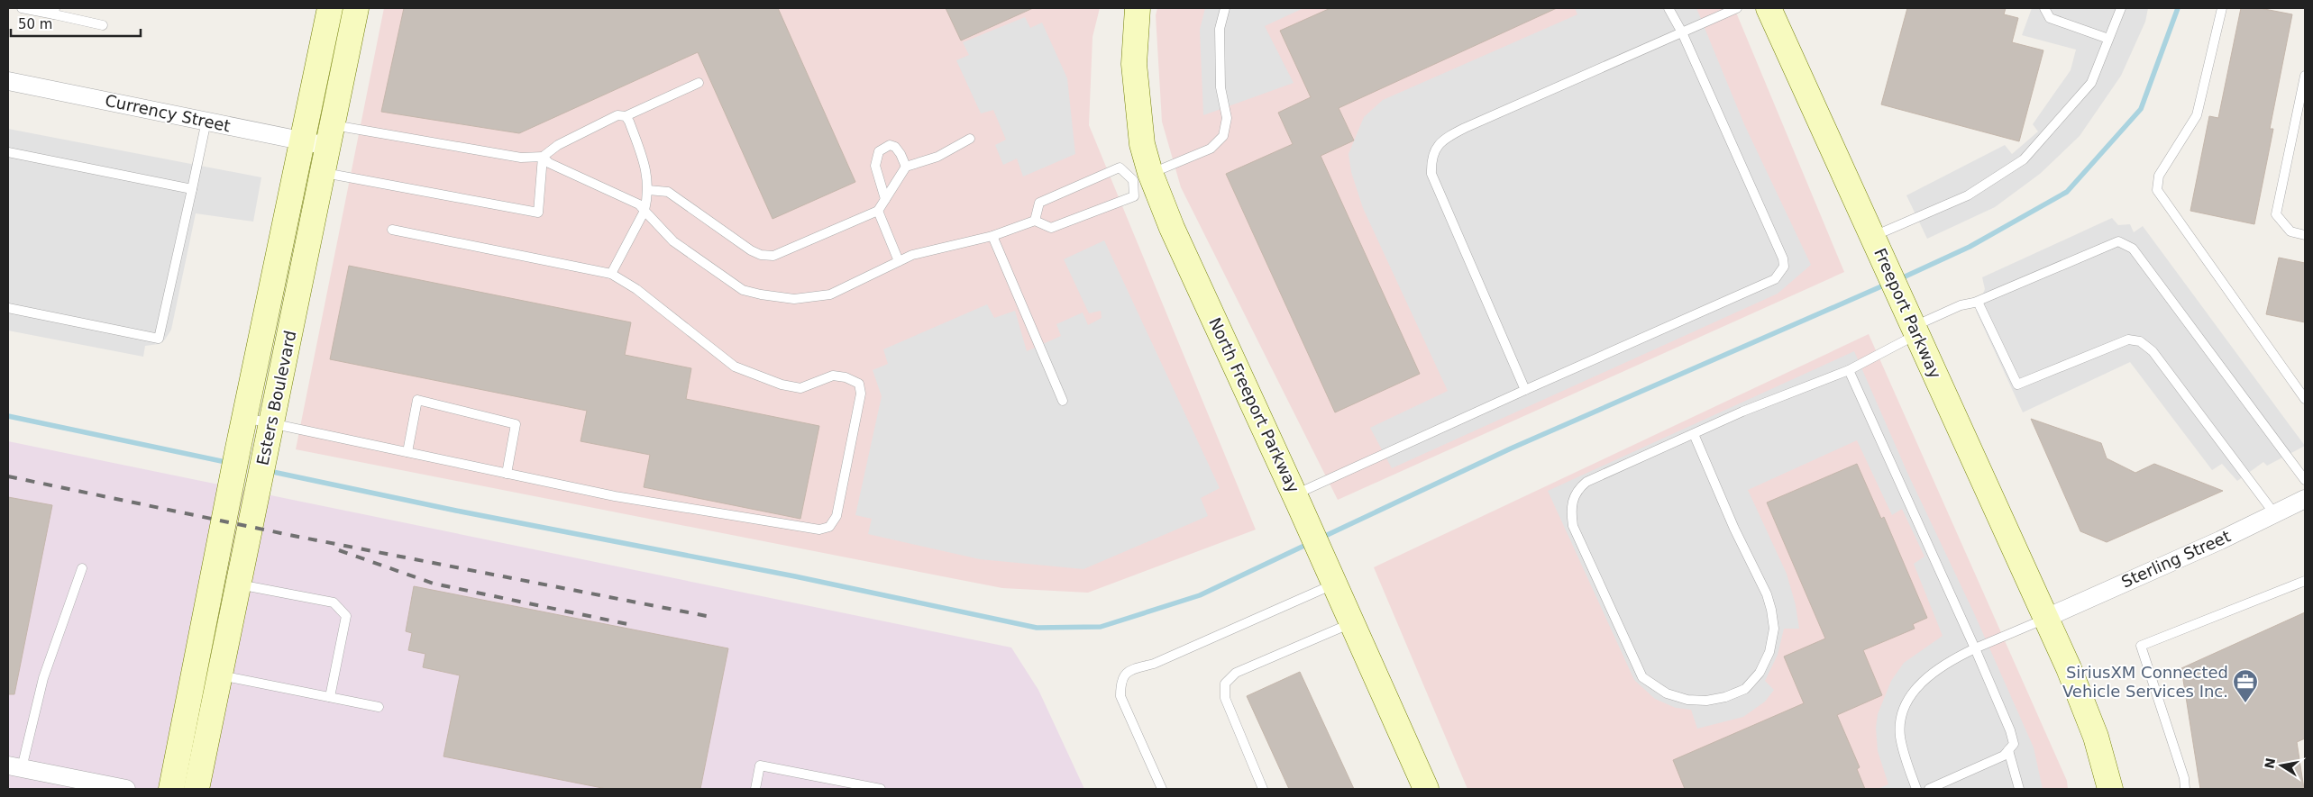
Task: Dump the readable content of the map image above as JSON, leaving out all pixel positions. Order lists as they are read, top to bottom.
{
  "streets": {
    "main road": ["Freeport Parkway", "Esters Boulevard", "North Freeport Parkway"],
    "street": ["Currency Street", "Sterling Street"]
  },
  "crossings": [
    ["Currency Street", "Esters Boulevard"],
    ["Freeport Parkway", "Sterling Street"]
  ],
  "places": {
    "office": ["SiriusXM Connected Vehicle Services Inc."]
  },
  "scale_bar": "50 m",
  "north": "left"
}
